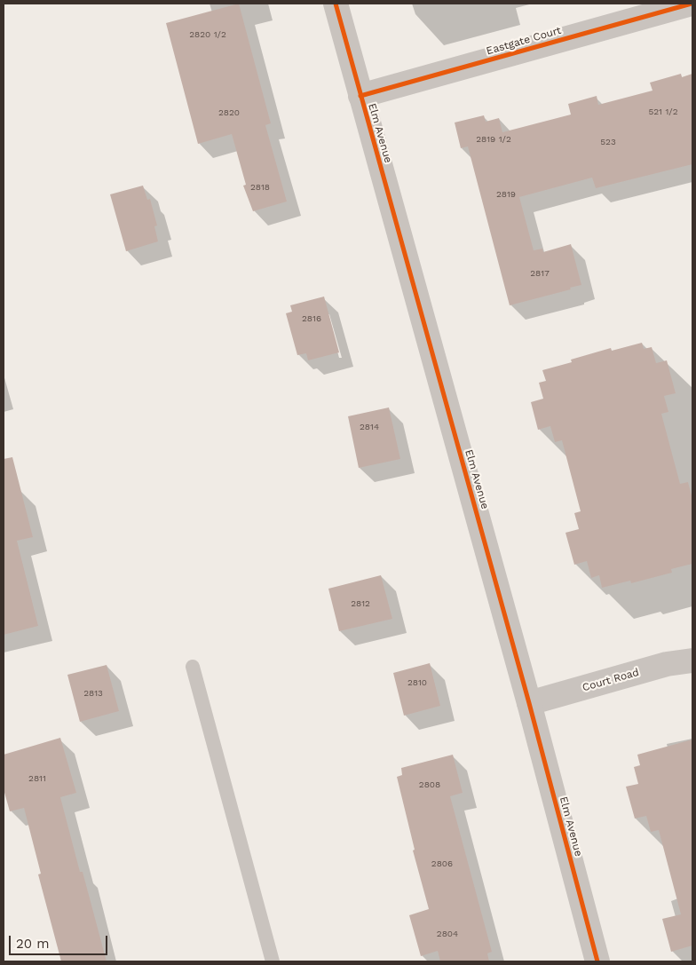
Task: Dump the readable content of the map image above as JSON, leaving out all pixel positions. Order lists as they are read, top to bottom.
{
  "streets": {
    "street": ["Eastgate Court", "Elm Avenue", "Court Road"]
  },
  "crossings": [
    ["Eastgate Court", "Elm Avenue"],
    ["Elm Avenue", "Court Road"]
  ],
  "house_numbers": [
    "2820 1/2",
    "521 1/2",
    "2820",
    "2819 1/2",
    "523",
    "2818",
    "2819",
    "2817",
    "2816",
    "2814",
    "2812",
    "2810",
    "2813",
    "2811",
    "2808",
    "2806",
    "2804"
  ],
  "scale_bar": "20 m"
}
